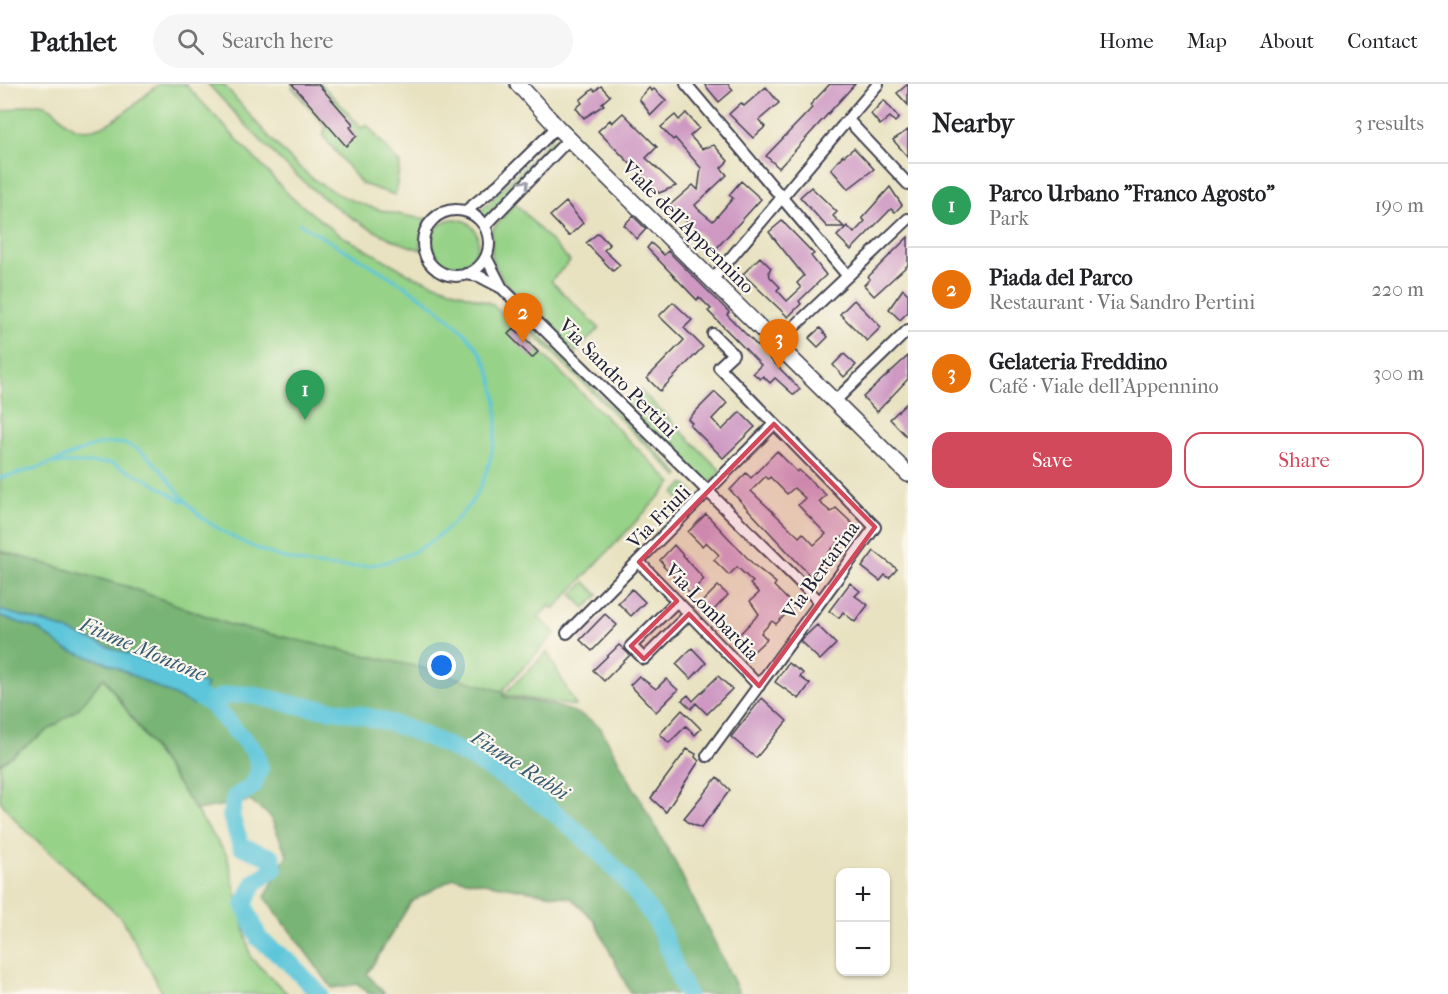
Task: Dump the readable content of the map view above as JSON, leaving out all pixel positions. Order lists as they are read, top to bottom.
{
  "streets": {
    "main road": ["Viale dell'Appennino"],
    "street": [
      "Via Sandro Pertini",
      "Via Friuli",
      "Via Bertarina",
      "Via Lombardia"
    ]
  },
  "crossings": [
    ["Via Sandro Pertini", "Via Friuli"],
    ["Via Sandro Pertini", "Via Bertarina"],
    ["Via Friuli", "Via Bertarina"],
    ["Via Friuli", "Via Lombardia"],
    ["Via Bertarina", "Via Lombardia"]
  ],
  "water": ["Fiume Montone", "Fiume Rabbi"],
  "page": {
    "header": "Pathlet",
    "search": "Search here",
    "nav": [
      "Home",
      "Map",
      "About",
      "Contact"
    ],
    "heading": ["Nearby", "3 results"],
    "list": [
      {
        "mark": "1",
        "name": "Parco Urbano \"Franco Agosto\"",
        "note": "Park",
        "value": "190 m"
      },
      {
        "mark": "2",
        "name": "Piada del Parco",
        "note": "Restaurant · Via Sandro Pertini",
        "value": "220 m"
      },
      {
        "mark": "3",
        "name": "Gelateria Freddino",
        "note": "Café · Viale dell'Appennino",
        "value": "300 m"
      }
    ],
    "pins": ["2", "3", "1"],
    "buttons": ["Save", "Share"],
    "map_buttons": ["+", "−"]
  }
}
